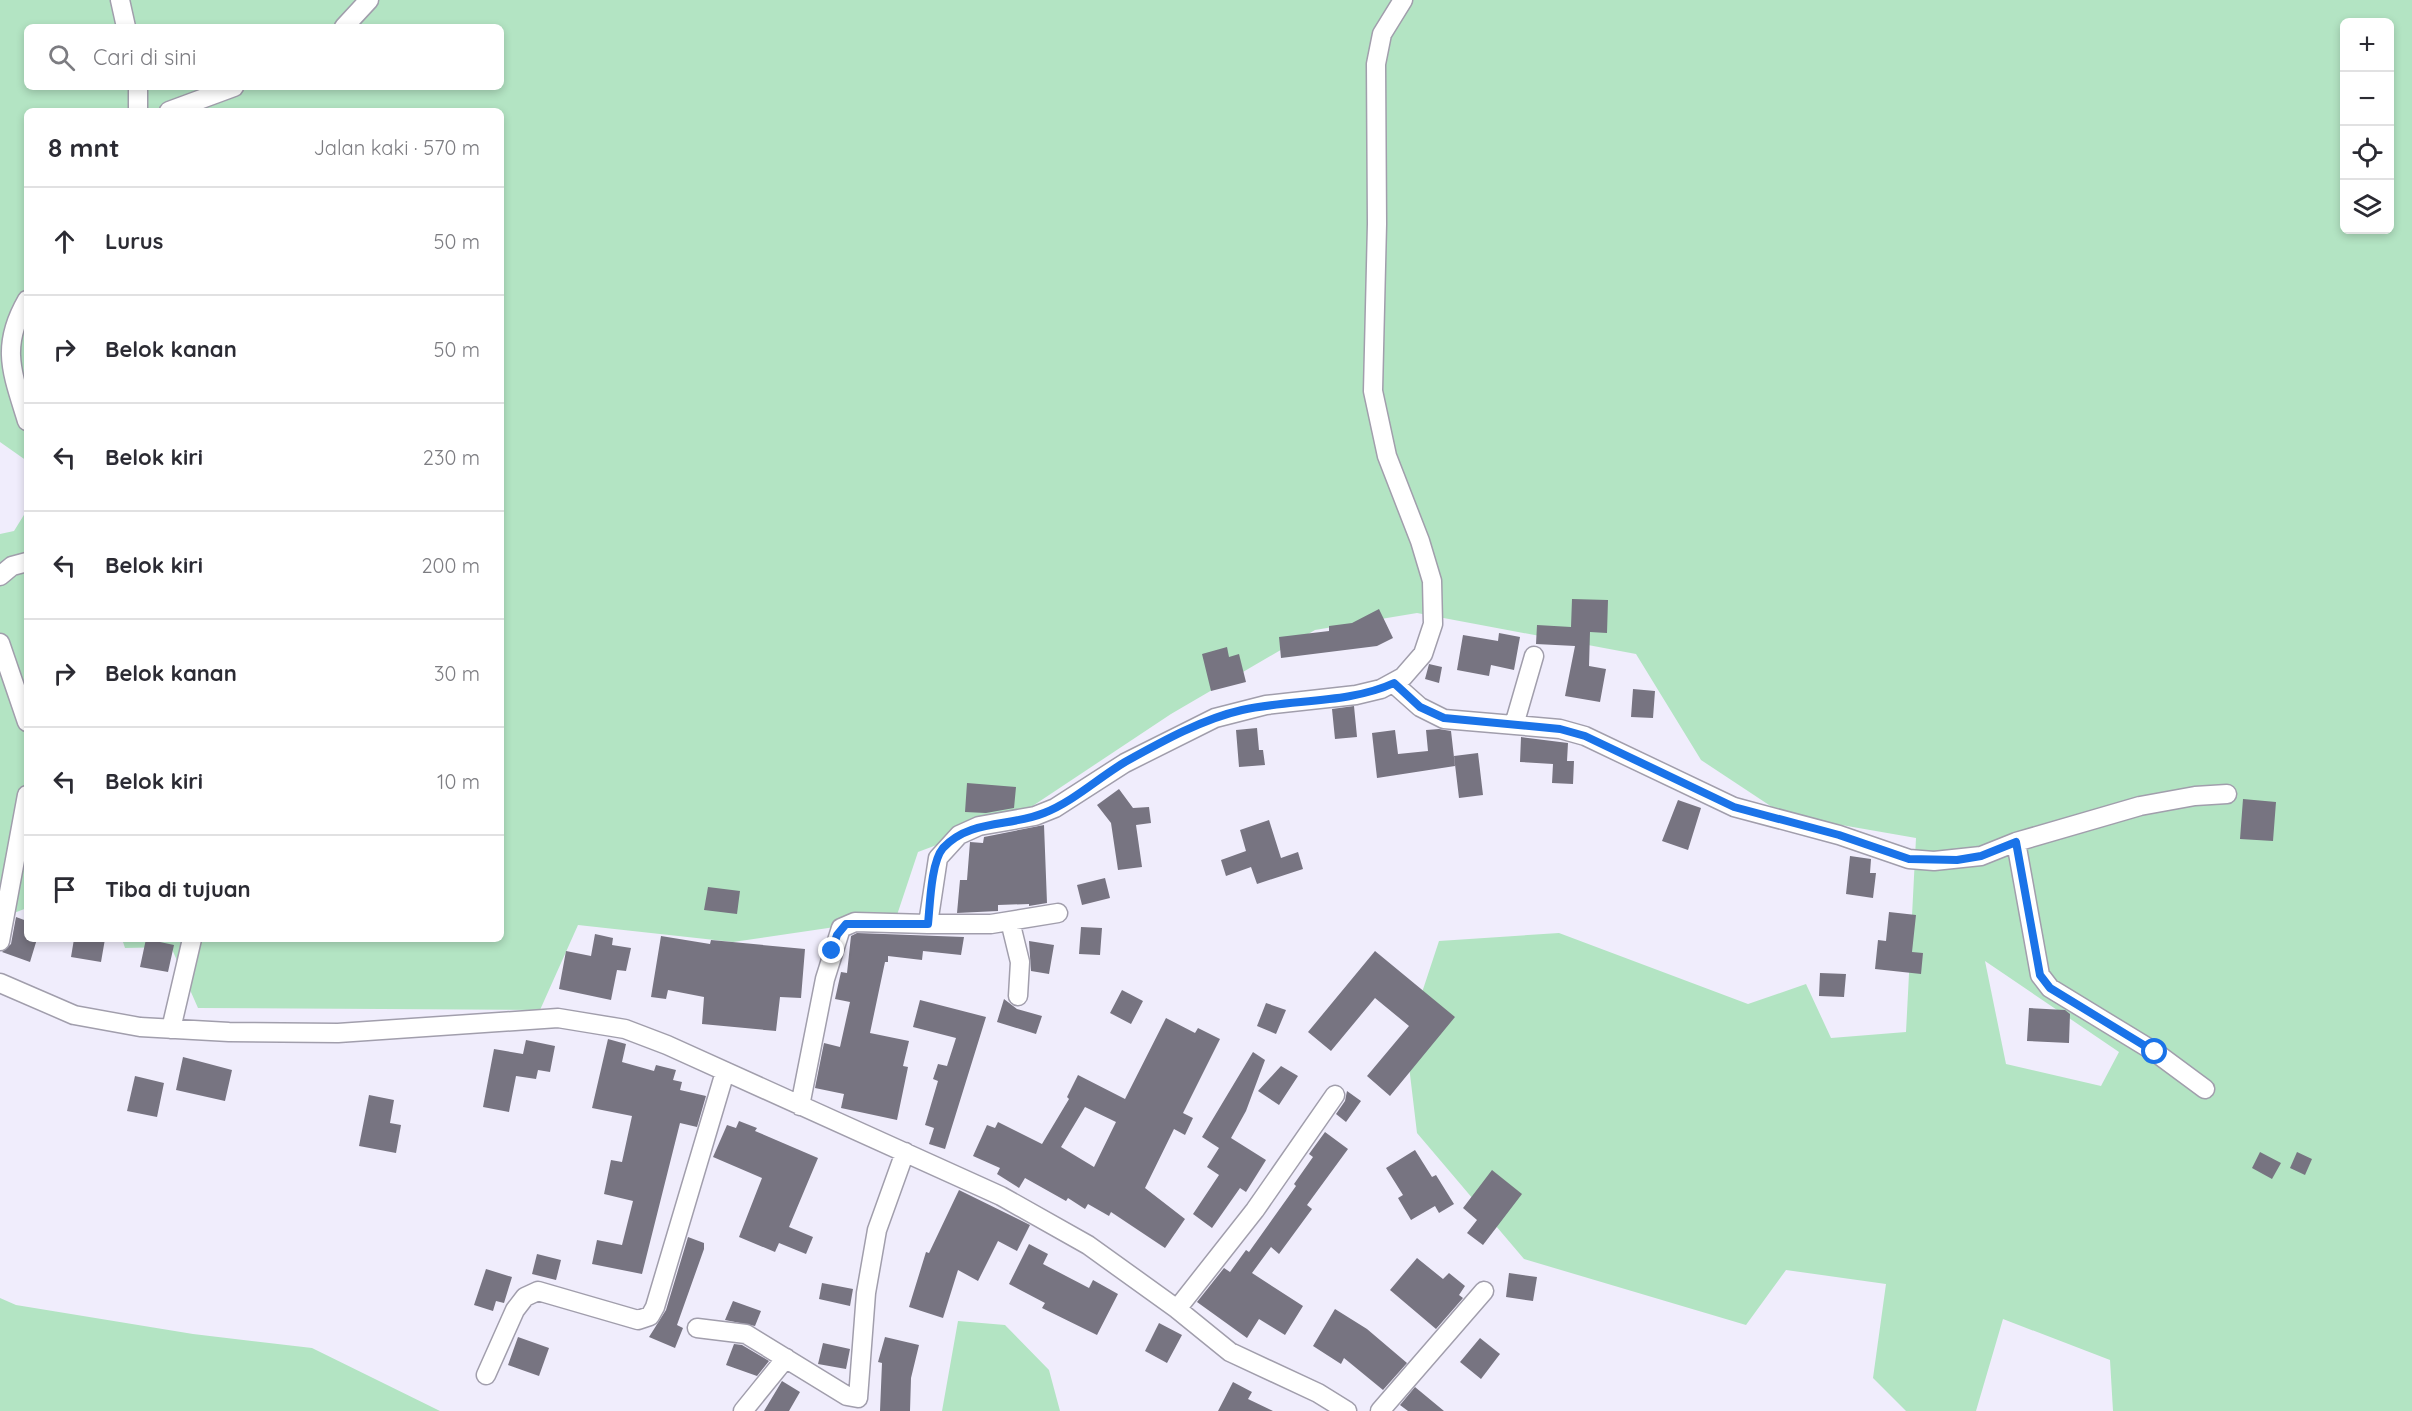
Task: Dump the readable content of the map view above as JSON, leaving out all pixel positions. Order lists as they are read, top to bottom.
{
  "page": {
    "map_buttons": ["+", "−"],
    "search": "Cari di sini",
    "heading": ["8 mnt", "Jalan kaki · 570 m"],
    "list": [
      ["Lurus", "50 m"],
      ["Belok kanan", "50 m"],
      ["Belok kiri", "230 m"],
      ["Belok kiri", "200 m"],
      ["Belok kanan", "30 m"],
      ["Belok kiri", "10 m"],
      "Tiba di tujuan"
    ]
  }
}
